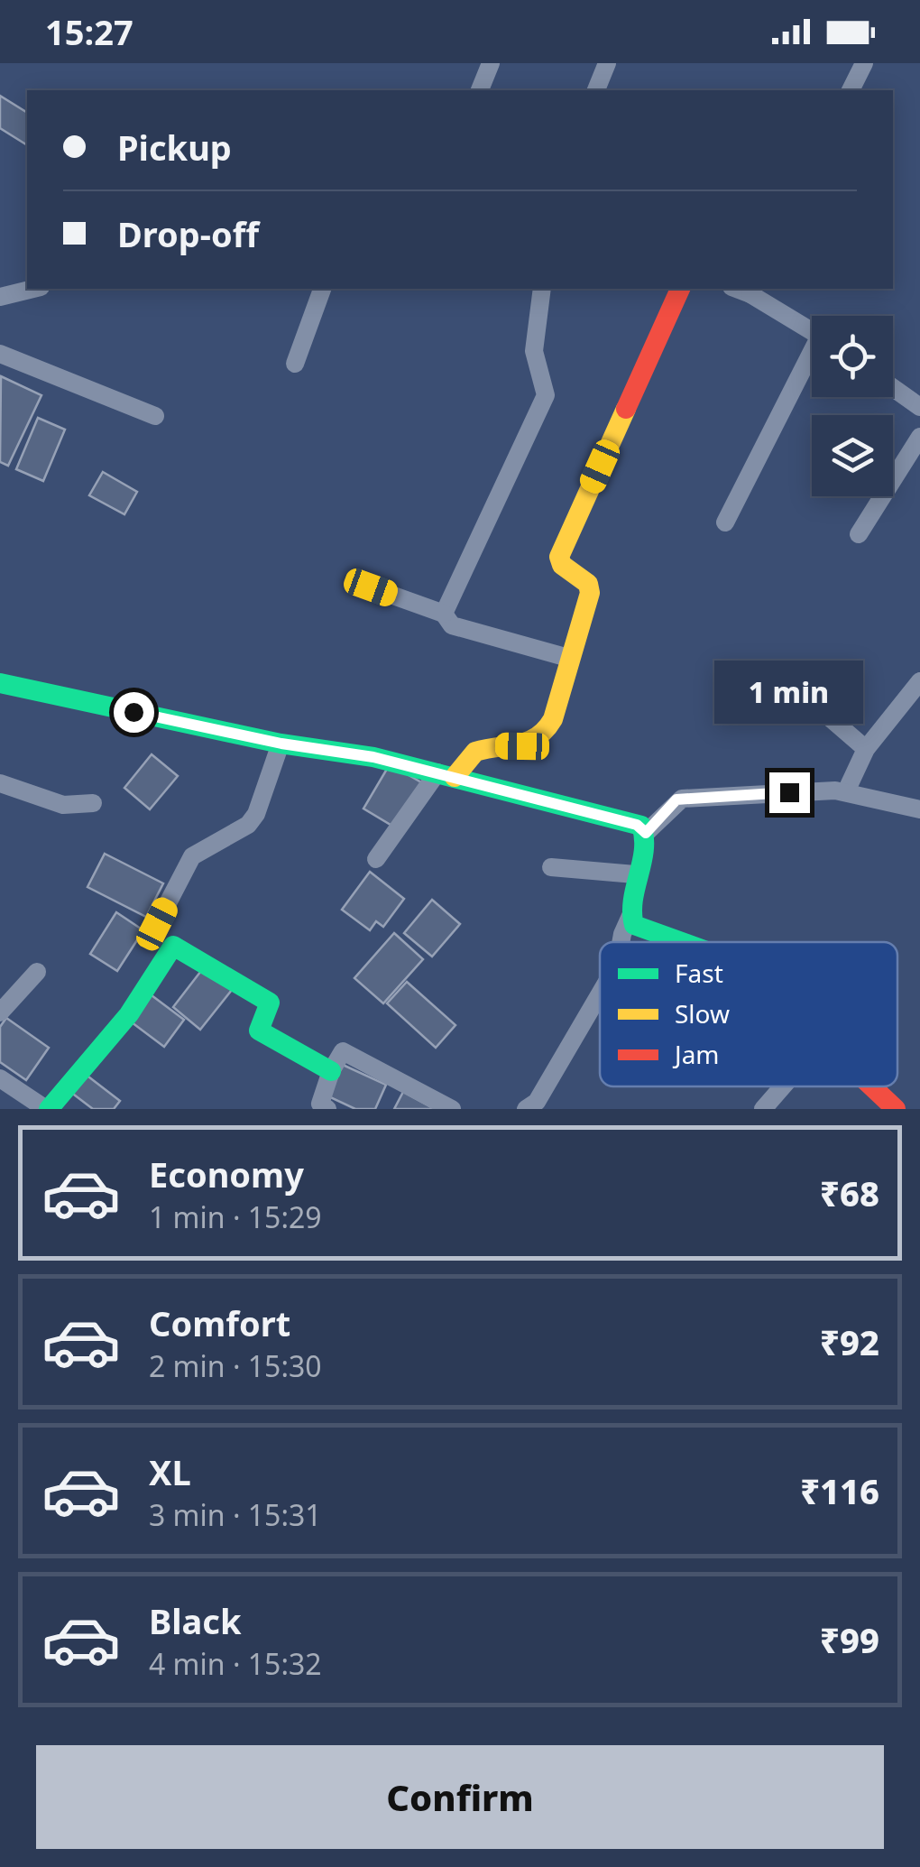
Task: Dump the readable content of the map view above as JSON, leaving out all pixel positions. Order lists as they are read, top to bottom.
{
  "legend": ["Fast", "Slow", "Jam"],
  "page": {
    "status": "15:27",
    "banner": ["Pickup", "Drop-off"],
    "bubble": "1 min",
    "list": [
      {
        "name": "Economy",
        "note": "1 min · 15:29",
        "value": "₹68"
      },
      {
        "name": "Comfort",
        "note": "2 min · 15:30",
        "value": "₹92"
      },
      {
        "name": "XL",
        "note": "3 min · 15:31",
        "value": "₹116"
      },
      {
        "name": "Black",
        "note": "4 min · 15:32",
        "value": "₹99"
      }
    ],
    "buttons": "Confirm"
  }
}
